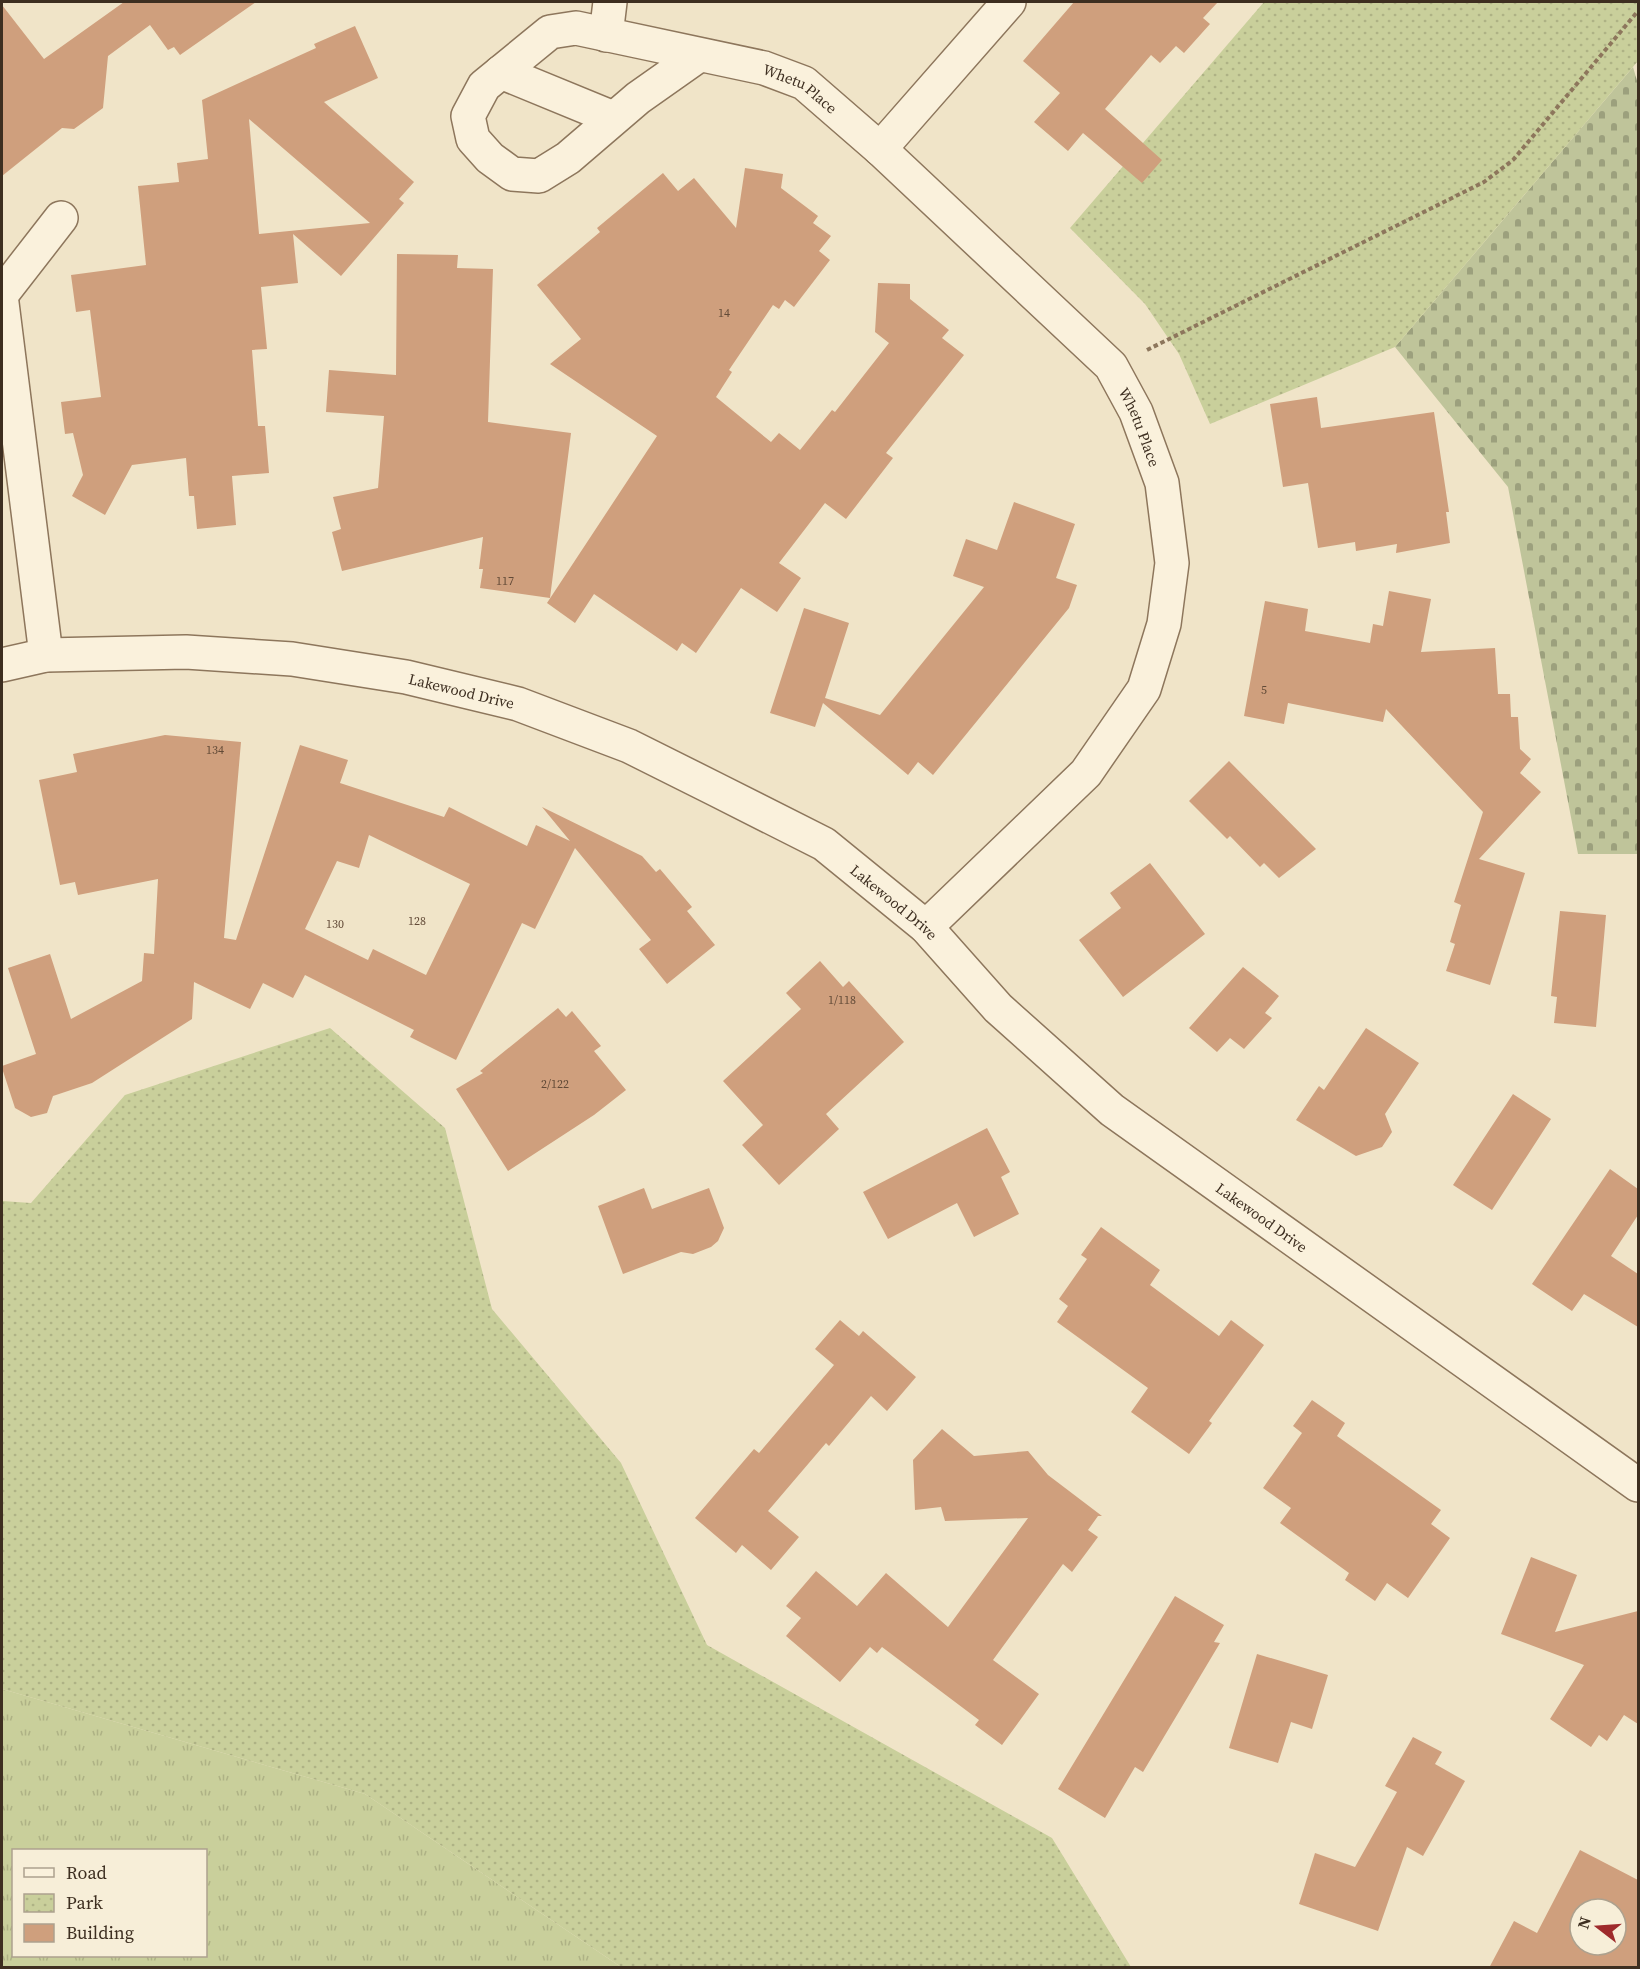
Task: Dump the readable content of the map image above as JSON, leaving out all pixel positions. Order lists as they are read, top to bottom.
{
  "streets": {
    "street": ["Whetu Place", "Lakewood Drive"]
  },
  "crossings": [
    ["Whetu Place", "Lakewood Drive"]
  ],
  "house_numbers": [
    "14",
    "117",
    "5",
    "134",
    "128",
    "130",
    "1/118",
    "2/122"
  ],
  "legend": ["Road", "Park", "Building"],
  "north": "left"
}
